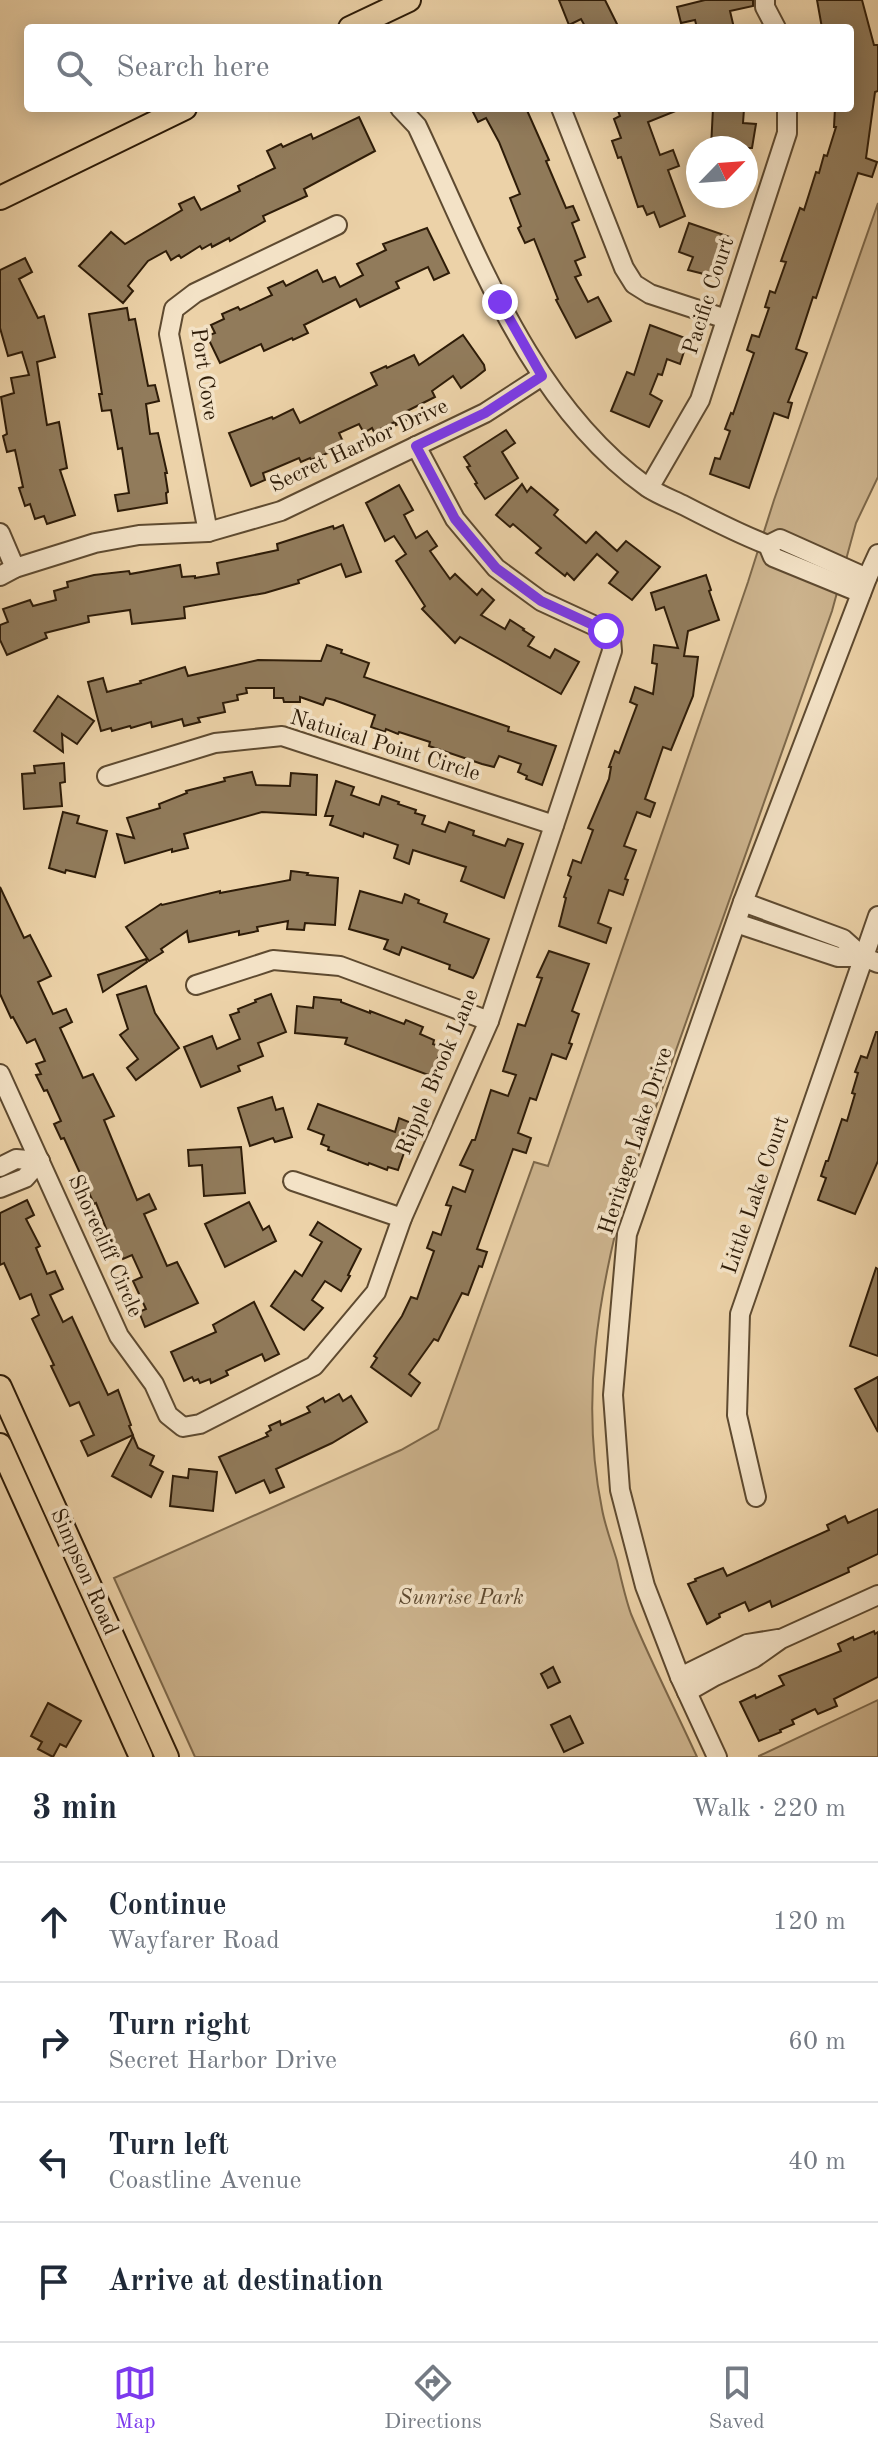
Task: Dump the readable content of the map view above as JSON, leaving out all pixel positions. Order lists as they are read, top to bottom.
{
  "streets": {
    "main road": ["Simpson Road"],
    "street": [
      "Pacific Court",
      "Port Cove",
      "Secret Harbor Drive",
      "Natuical Point Circle",
      "Ripple Brook Lane",
      "Heritage Lake Drive",
      "Little Lake Court",
      "Shorecliff Circle"
    ]
  },
  "crossings": [
    ["Port Cove", "Secret Harbor Drive"],
    ["Secret Harbor Drive", "Ripple Brook Lane"],
    ["Natuical Point Circle", "Ripple Brook Lane"],
    ["Ripple Brook Lane", "Shorecliff Circle"]
  ],
  "parks": ["Sunrise Park"],
  "north": "top right",
  "page": {
    "search": "Search here",
    "heading": ["3 min", "Walk · 220 m"],
    "list": [
      ["Continue", "Wayfarer Road", "120 m"],
      ["Turn right", "Secret Harbor Drive", "60 m"],
      ["Turn left", "Coastline Avenue", "40 m"],
      "Arrive at destination"
    ],
    "nav": ["Map", "Directions", "Saved"]
  }
}
